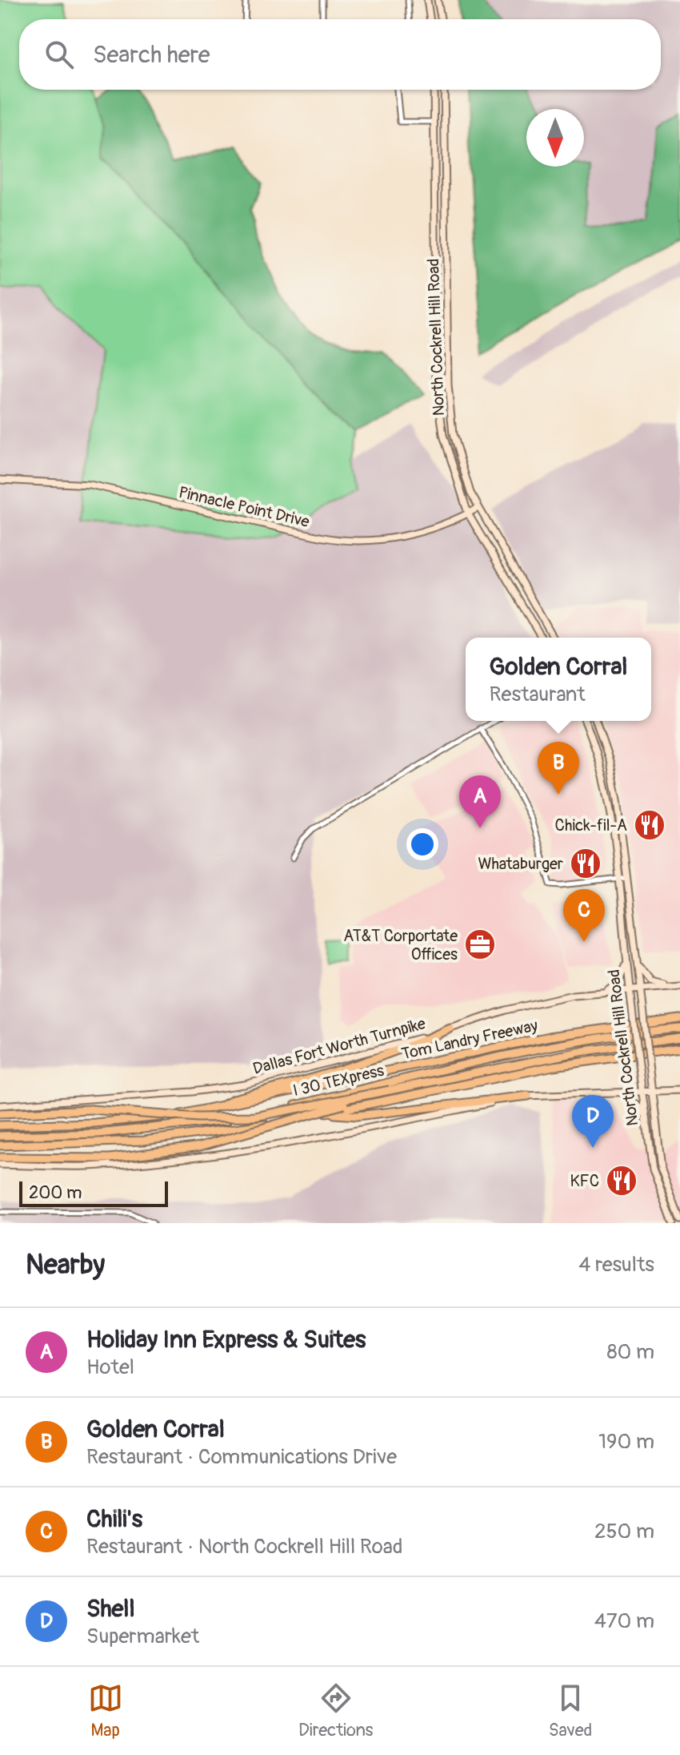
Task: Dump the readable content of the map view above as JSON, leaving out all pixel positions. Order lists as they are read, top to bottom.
{
  "streets": {
    "highway": ["Tom Landry Freeway", "I 30 TEXpress"],
    "main road": ["North Cockrell Hill Road", "Pinnacle Point Drive", "Dallas Fort Worth Turnpike"]
  },
  "crossings": [
    ["North Cockrell Hill Road", "Pinnacle Point Drive"],
    ["North Cockrell Hill Road", "Dallas Fort Worth Turnpike"]
  ],
  "places": {
    "restaurant": ["Chick-fil-A", "Whataburger", "KFC"],
    "office": ["AT&T Corportate Offices"]
  },
  "scale_bar": "200 m",
  "north": "bottom",
  "page": {
    "search": "Search here",
    "popup": ["Golden Corral", "Restaurant"],
    "pins": [
      "B",
      "A",
      "C",
      "D"
    ],
    "scale": "200 m",
    "heading": ["Nearby", "4 results"],
    "list": [
      {
        "mark": "A",
        "name": "Holiday Inn Express & Suites",
        "note": "Hotel",
        "value": "80 m"
      },
      {
        "mark": "B",
        "name": "Golden Corral",
        "note": "Restaurant · Communications Drive",
        "value": "190 m"
      },
      {
        "mark": "C",
        "name": "Chili's",
        "note": "Restaurant · North Cockrell Hill Road",
        "value": "250 m"
      },
      {
        "mark": "D",
        "name": "Shell",
        "note": "Supermarket",
        "value": "470 m"
      }
    ],
    "nav": ["Map", "Directions", "Saved"]
  }
}
